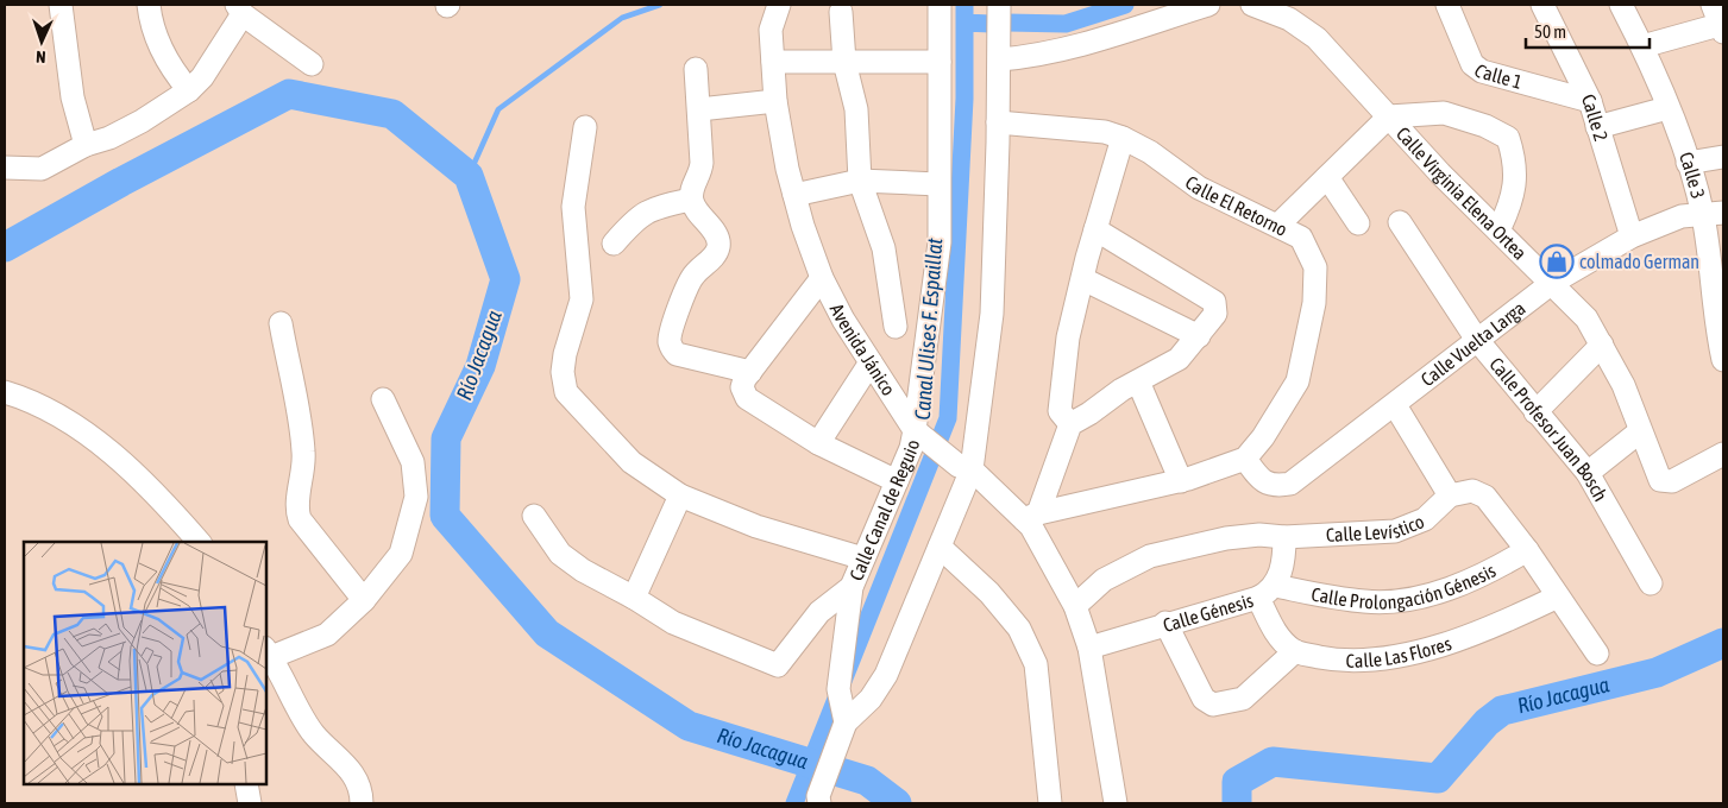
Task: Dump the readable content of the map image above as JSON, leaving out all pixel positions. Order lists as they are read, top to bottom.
{
  "streets": {
    "street": [
      "Calle 1",
      "Calle 2",
      "Calle 3",
      "Calle Virginia Elena Ortea",
      "Calle El Retorno",
      "Calle Vuelta Larga",
      "Avenida Jánico",
      "Calle Profesor Juan Bosch",
      "Calle Canal de Reguio",
      "Calle Levístico",
      "Calle Prolongación Génesis",
      "Calle Génesis",
      "Calle Las Flores"
    ]
  },
  "crossings": [
    ["Calle 1", "Calle 2"],
    ["Calle 2", "Calle Vuelta Larga"],
    ["Calle 3", "Calle Vuelta Larga"],
    ["Calle Virginia Elena Ortea", "Calle Vuelta Larga"],
    ["Calle El Retorno", "Calle Vuelta Larga"],
    ["Calle Vuelta Larga", "Calle Profesor Juan Bosch"],
    ["Avenida Jánico", "Calle Canal de Reguio"],
    ["Avenida Jánico", "Calle Levístico"],
    ["Avenida Jánico", "Calle Génesis"],
    ["Calle Levístico", "Calle Génesis"],
    ["Calle Prolongación Génesis", "Calle Génesis"]
  ],
  "water": ["Canal Ulises F. Espaillat", "Río Jacagua"],
  "places": {
    "shop": ["colmado German"]
  },
  "scale_bar": "50 m",
  "north": "bottom"
}
